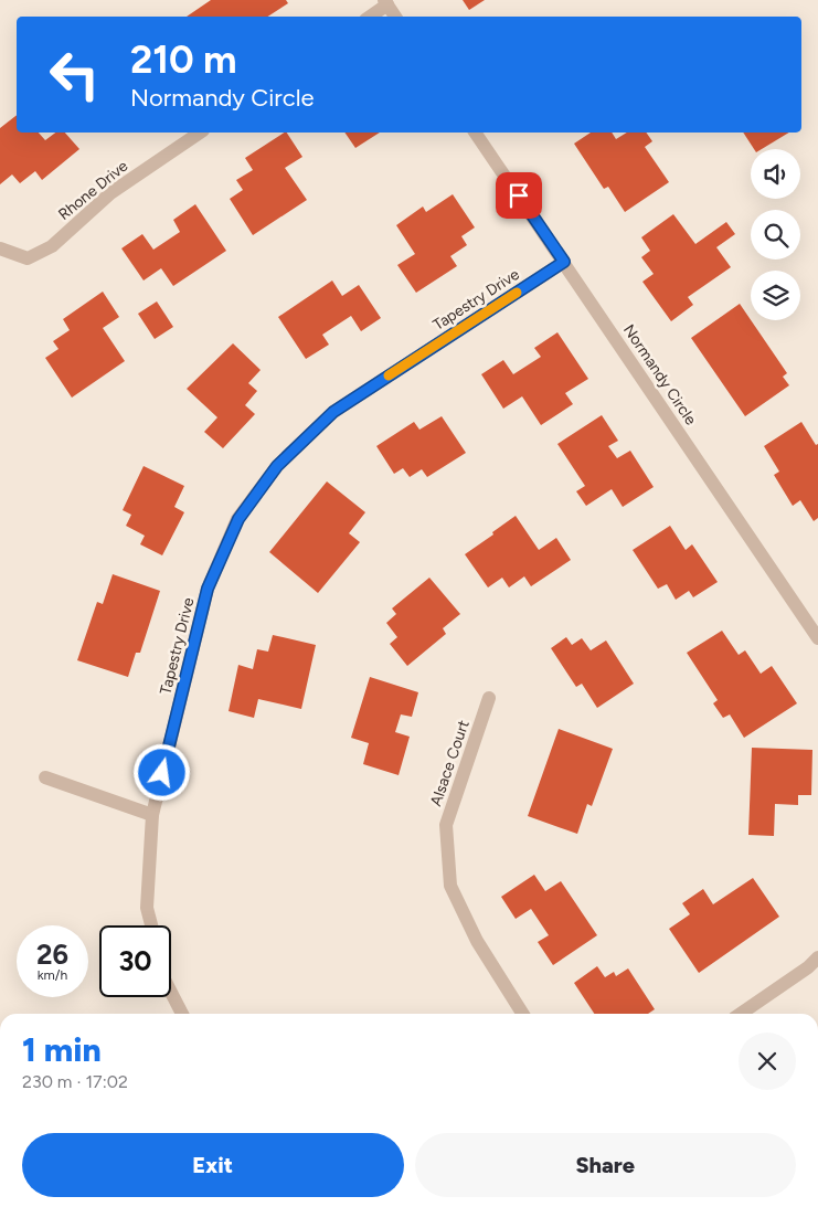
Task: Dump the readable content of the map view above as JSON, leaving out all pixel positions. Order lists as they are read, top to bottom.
{
  "streets": {
    "street": [
      "Rhone Drive",
      "Tapestry Drive",
      "Normandy Circle",
      "Alsace Court"
    ]
  },
  "crossings": [
    ["Tapestry Drive", "Normandy Circle"]
  ],
  "page": {
    "turn": ["210 m", "Normandy Circle"],
    "speed": "26 km/h",
    "limit": "30",
    "heading": ["1 min", "230 m · 17:02"],
    "buttons": ["Exit", "Share"]
  }
}
